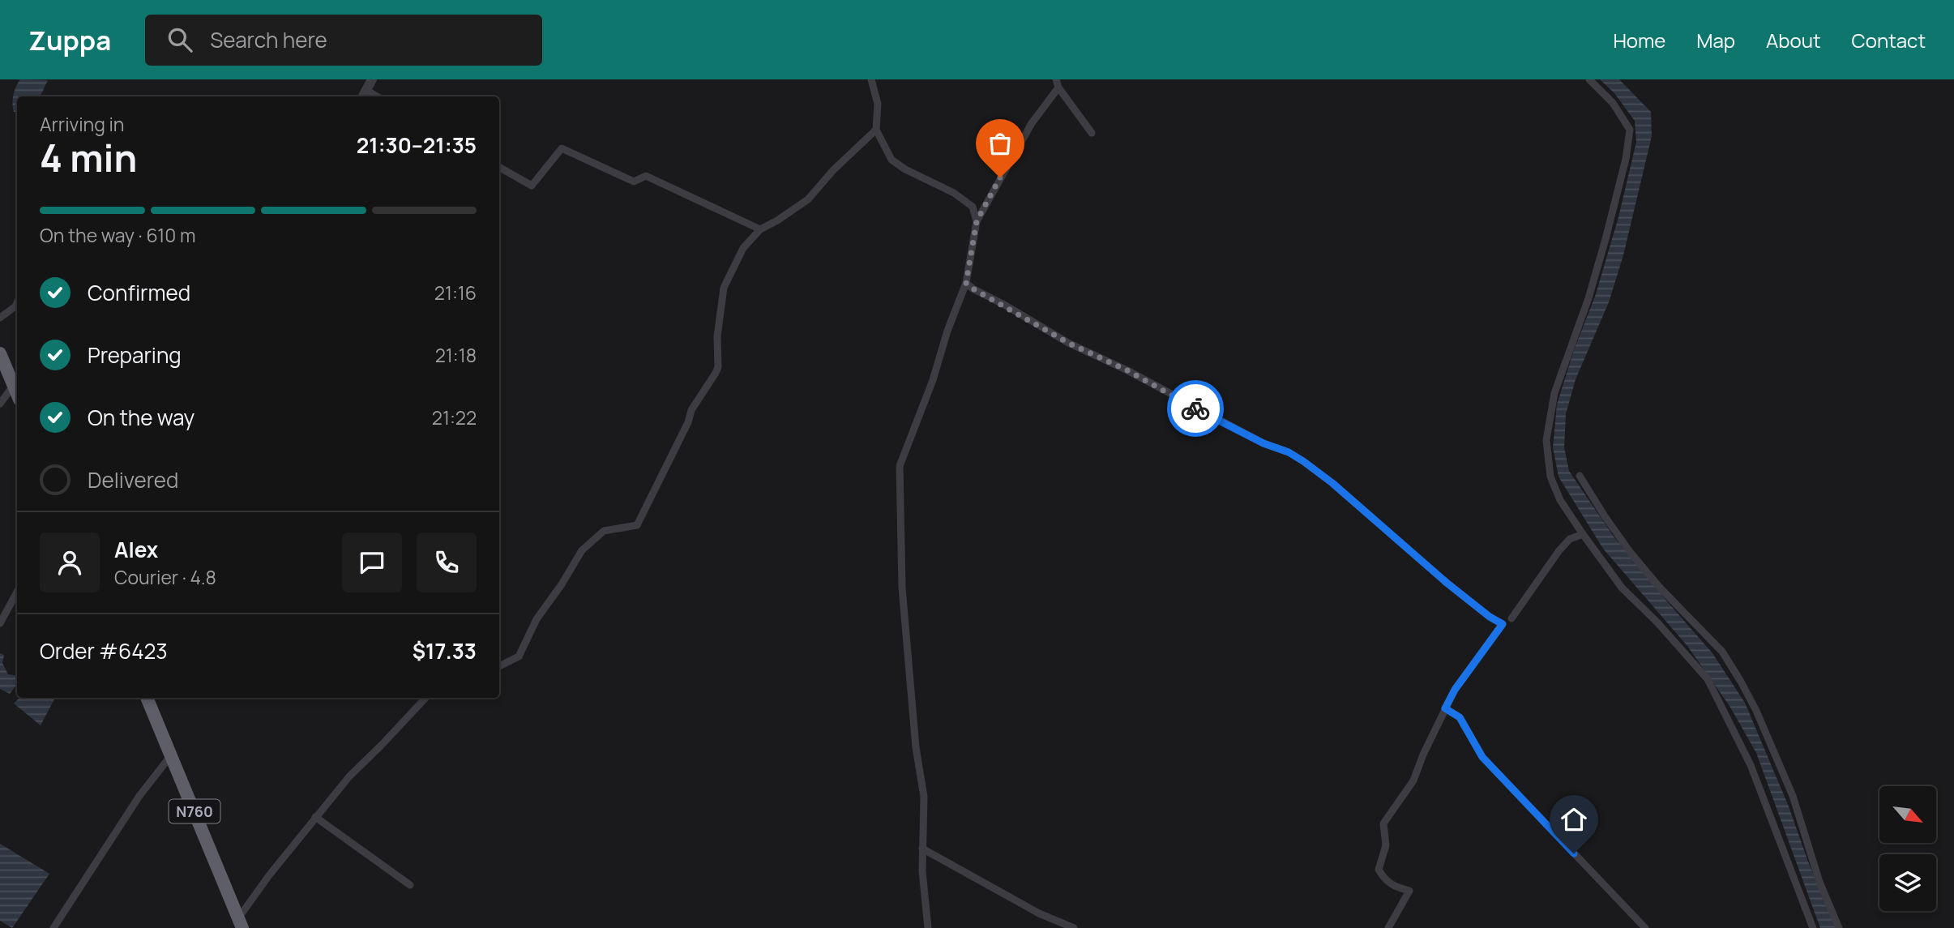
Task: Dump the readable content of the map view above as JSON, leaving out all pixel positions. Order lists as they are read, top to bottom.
{
  "streets": {
    "highway": ["N760"]
  },
  "north": "bottom right",
  "page": {
    "header": "Zuppa",
    "search": "Search here",
    "nav": [
      "Home",
      "Map",
      "About",
      "Contact"
    ],
    "heading": ["4 min", "Arriving in", "21:30–21:35"],
    "panel": [
      "Alex",
      "Courier · 4.8",
      "Order #6423",
      "$17.33"
    ],
    "bar": "On the way · 610 m",
    "list": [
      ["Confirmed", "21:16"],
      ["Preparing", "21:18"],
      ["On the way", "21:22"],
      "Delivered"
    ]
  }
}
